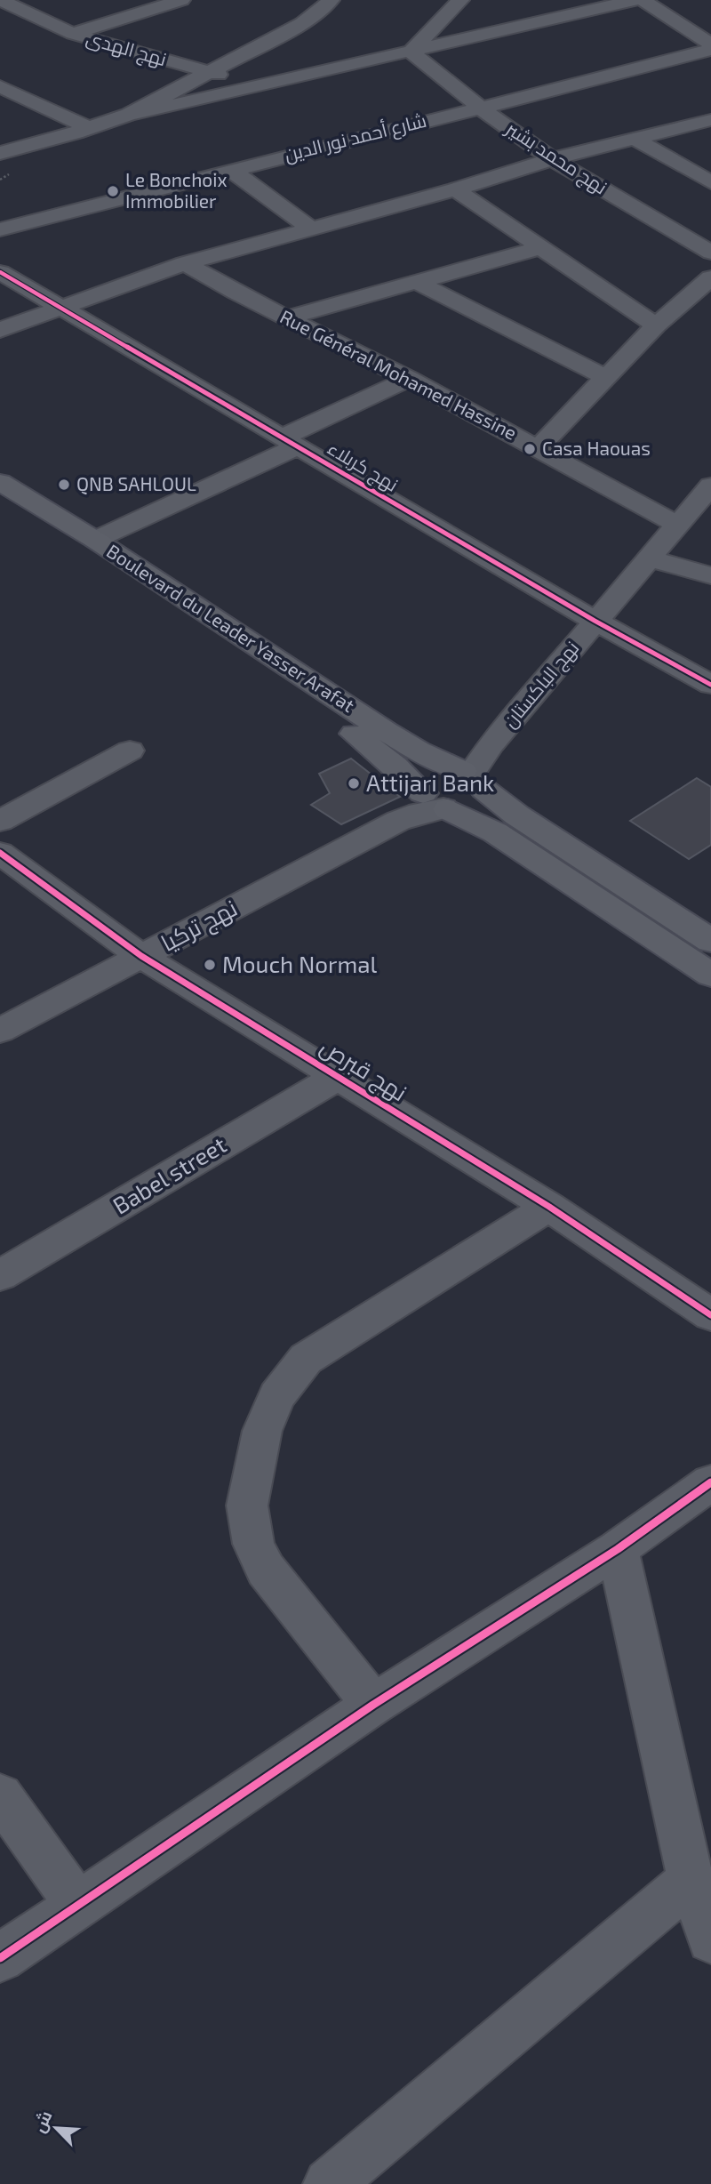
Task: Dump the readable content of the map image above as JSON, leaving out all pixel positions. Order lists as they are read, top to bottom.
{
  "streets": {
    "main road": ["Boulevard du Leader Yasser Arafat"],
    "street": [
      "نهج الهدى",
      "شارع أحمد نور الدين",
      "نهج محمد بشير",
      "Rue Général Mohamed Hassine",
      "نهج كربلاء",
      "نهج الباكستان",
      "نهج تركيا",
      "نهج قبرص",
      "Babel street"
    ]
  },
  "crossings": [
    ["شارع أحمد نور الدين", "نهج محمد بشير"],
    ["Rue Général Mohamed Hassine", "نهج الباكستان"],
    ["نهج كربلاء", "نهج الباكستان"],
    ["Boulevard du Leader Yasser Arafat", "نهج الباكستان"],
    ["Boulevard du Leader Yasser Arafat", "نهج تركيا"],
    ["نهج تركيا", "نهج قبرص"],
    ["نهج قبرص", "Babel street"]
  ],
  "places": [
    "Le Bonchoix Immobilier",
    "Casa Haouas",
    "QNB SAHLOUL",
    "Attijari Bank",
    "Mouch Normal"
  ],
  "north": "top left"
}
